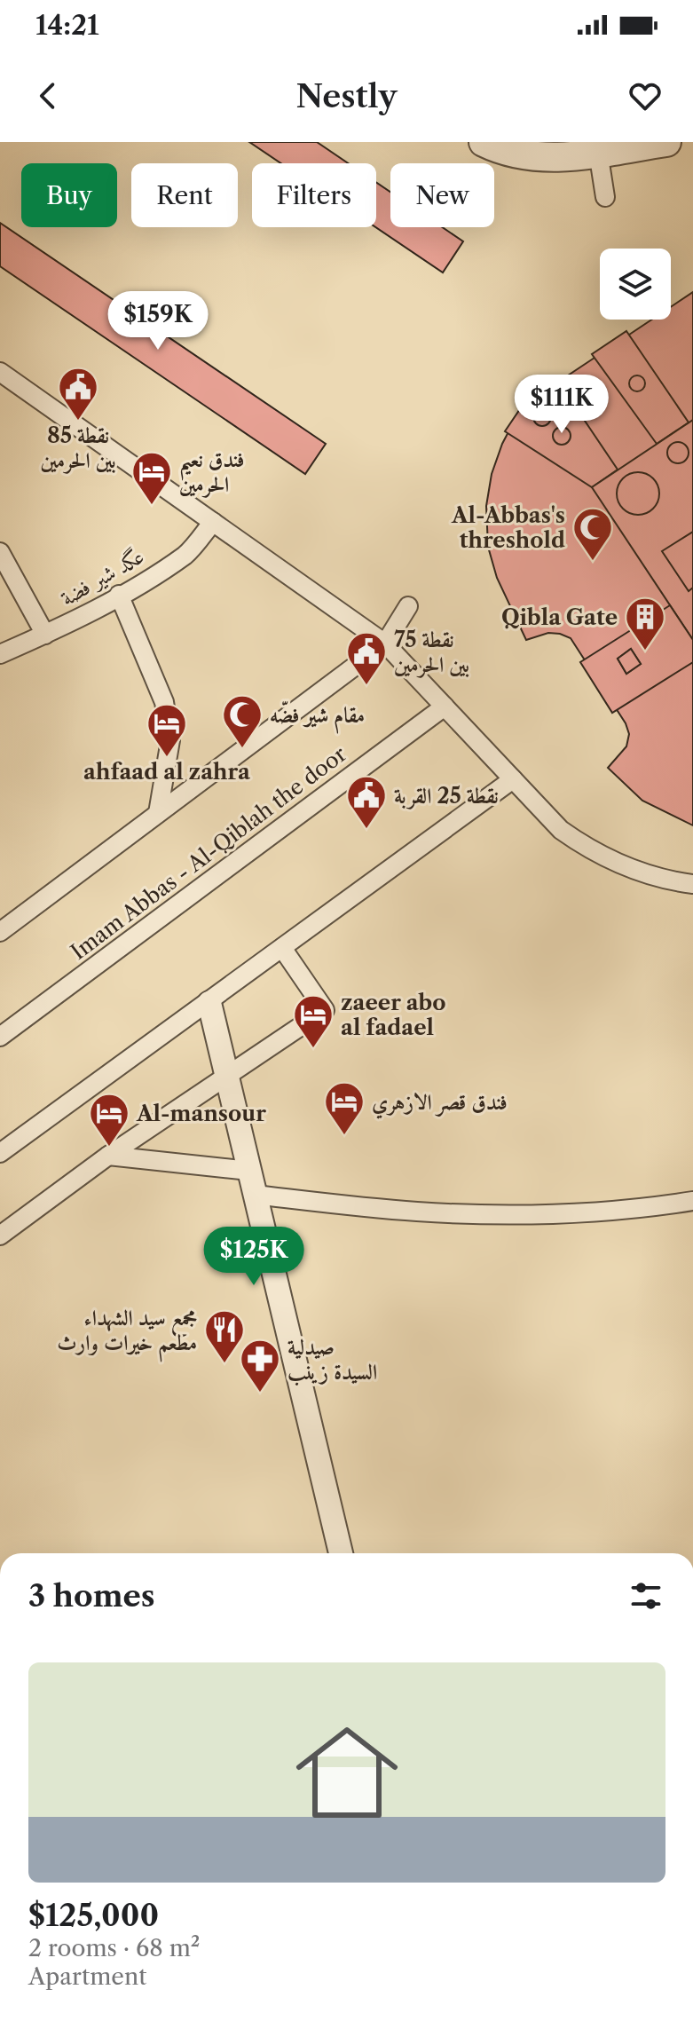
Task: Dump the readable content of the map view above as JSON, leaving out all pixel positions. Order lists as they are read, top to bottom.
{
  "streets": {
    "street": ["عگد شير فضة", "Imam Abbas - Al-Qiblah the door"]
  },
  "places": {
    "public building": ["نقطة 85 بين الحرمين", "نقطة 75 بين الحرمين", "نقطة 25 القربة"],
    "hotel": [
      "فندق نعيم الحرمين",
      "ahfaad al zahra",
      "zaeer abo al fadael",
      "فندق قصر الازهري",
      "Al-mansour"
    ],
    "mosque": ["Al-Abbas's threshold", "مقام شير فضّه"],
    "building": ["Qibla Gate"],
    "restaurant": ["مجمع سيد الشهداء مطعم خيرات وارث"],
    "pharmacy": ["صيدلية السيدة زينب"]
  },
  "page": {
    "status": "14:21",
    "header": "Nestly",
    "chip": [
      "Buy",
      "Rent",
      "Filters",
      "New"
    ],
    "price": ["$159K", "$111K", "$125K"],
    "heading": "3 homes",
    "list": [
      {
        "name": "$125,000",
        "note": "2 rooms · 68 m² · Apartment"
      }
    ]
  }
}
